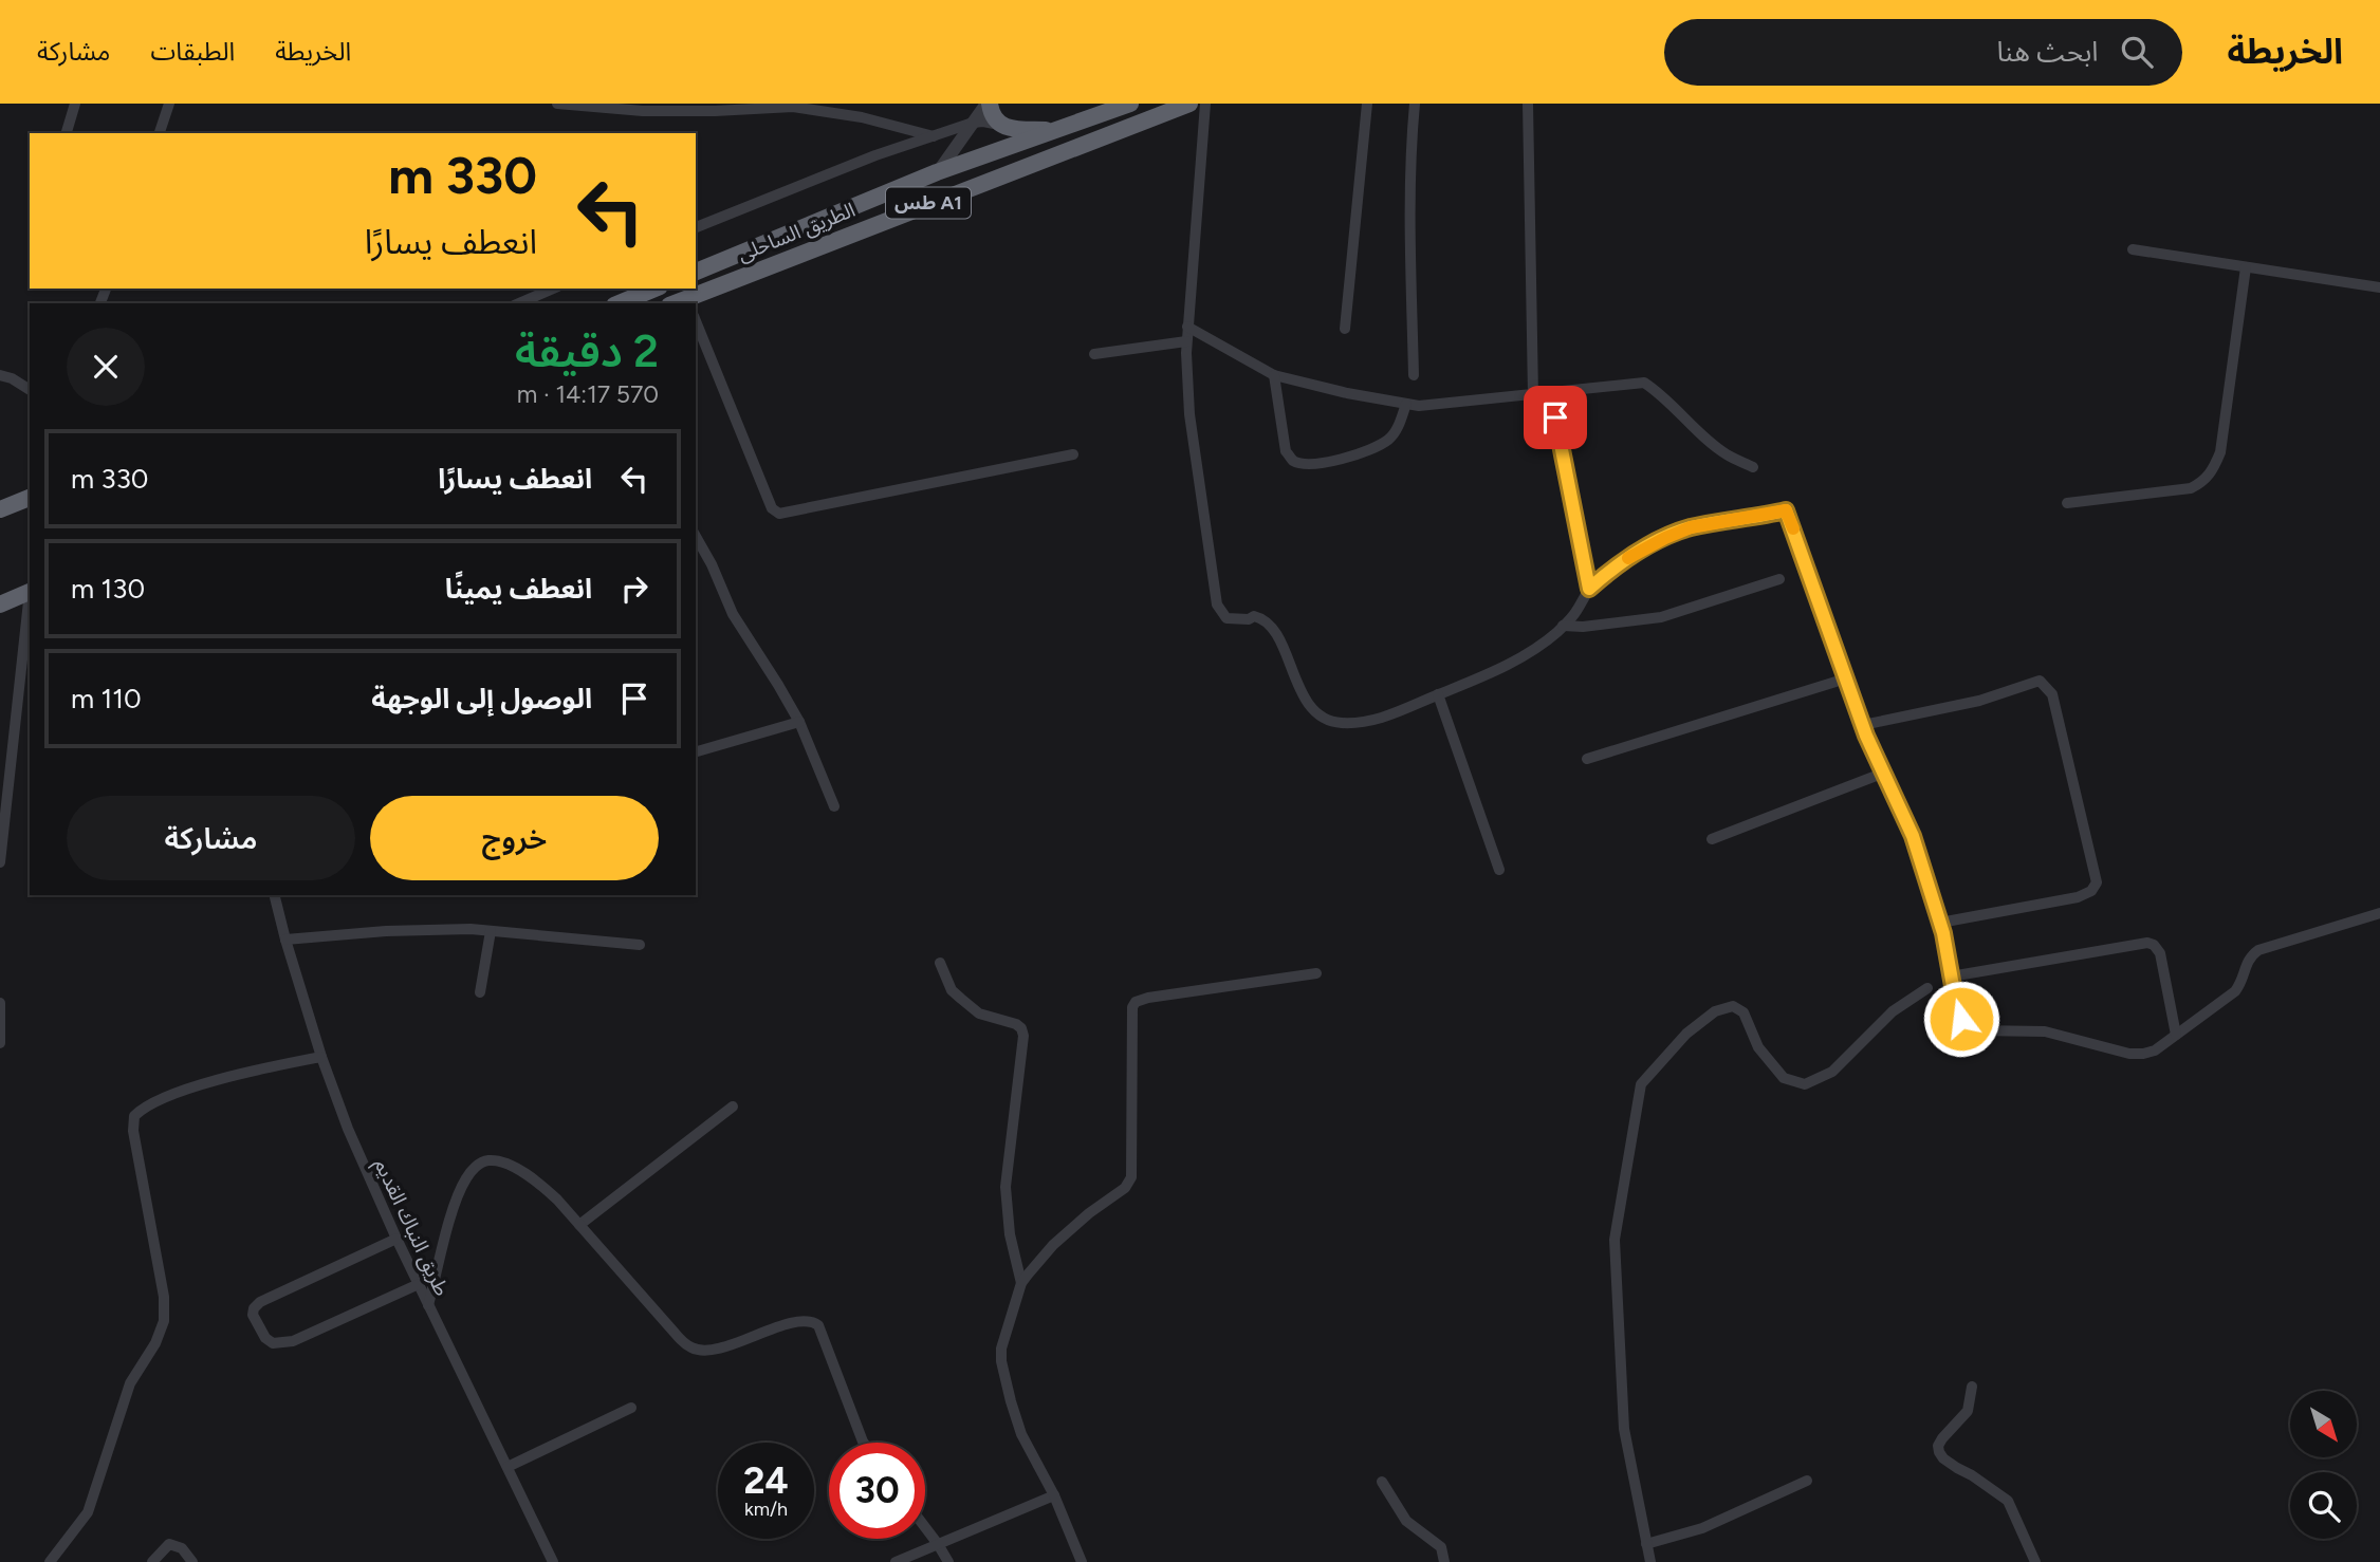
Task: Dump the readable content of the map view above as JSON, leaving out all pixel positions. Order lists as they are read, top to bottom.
{
  "streets": {
    "highway": ["طس A1", "الطريق الساحلى"],
    "street": ["طريق النباك القديم"]
  },
  "north": "bottom right",
  "page": {
    "header": "الخريطة",
    "search": "ابحث هنا",
    "nav": ["الخريطة", "الطبقات", "مشاركة"],
    "turn": ["330 m", "انعطف يسارًا"],
    "heading": ["2 دقيقة", "570 m · 14:17"],
    "list": [
      {
        "name": "انعطف يسارًا",
        "value": "330 m"
      },
      {
        "name": "انعطف يمينًا",
        "value": "130 m"
      },
      {
        "name": "الوصول إلى الوجهة",
        "value": "110 m"
      }
    ],
    "buttons": ["خروج", "مشاركة"],
    "speed": "24 km/h",
    "limit": "30"
  }
}
